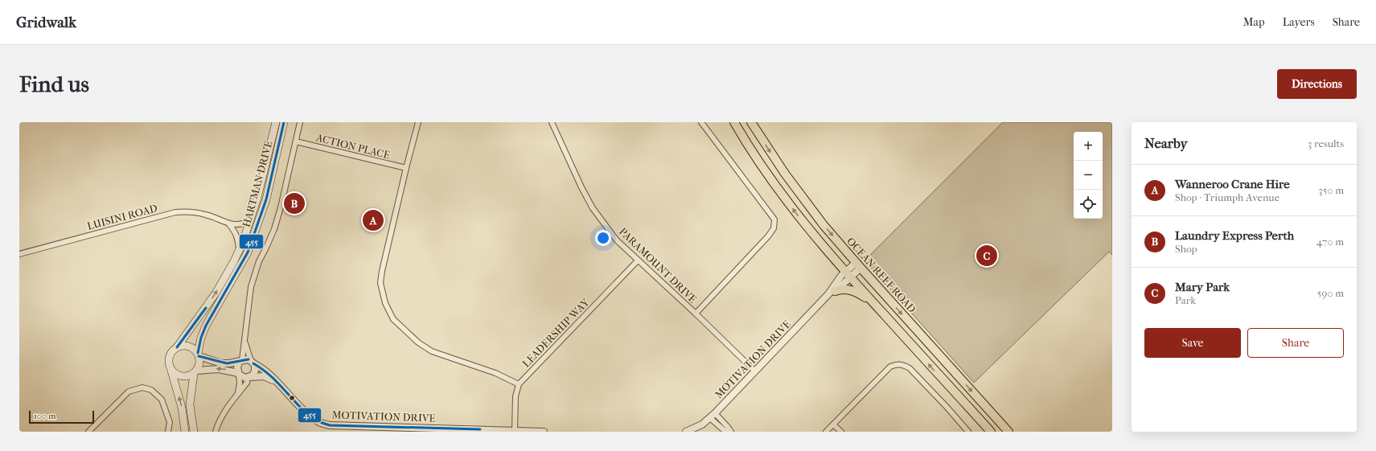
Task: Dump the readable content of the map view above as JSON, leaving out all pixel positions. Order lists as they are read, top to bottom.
{
  "streets": {
    "main road": ["HARTMAN DRIVE", "OCEAN REEF ROAD"],
    "street": [
      "ACTION PLACE",
      "LUISINI ROAD",
      "PARAMOUNT DRIVE",
      "LEADERSHIP WAY",
      "MOTIVATION DRIVE"
    ]
  },
  "crossings": [
    ["HARTMAN DRIVE", "LUISINI ROAD"],
    ["PARAMOUNT DRIVE", "LEADERSHIP WAY"],
    ["PARAMOUNT DRIVE", "MOTIVATION DRIVE"],
    ["OCEAN REEF ROAD", "MOTIVATION DRIVE"]
  ],
  "lines": ["transit line 455"],
  "scale_bar": "100 m",
  "page": {
    "header": "Gridwalk",
    "nav": ["Map", "Layers", "Share"],
    "buttons": [
      "Directions",
      ["Save", "Share"]
    ],
    "title": "Find us",
    "heading": ["Nearby", "3 results"],
    "map_buttons": ["+", "−"],
    "list": [
      {
        "mark": "A",
        "name": "Wanneroo Crane Hire",
        "note": "Shop · Triumph Avenue",
        "value": "350 m"
      },
      {
        "mark": "B",
        "name": "Laundry Express Perth",
        "note": "Shop",
        "value": "470 m"
      },
      {
        "mark": "C",
        "name": "Mary Park",
        "note": "Park",
        "value": "590 m"
      }
    ],
    "pins": ["B", "A", "C"],
    "scale": "100 m"
  }
}
